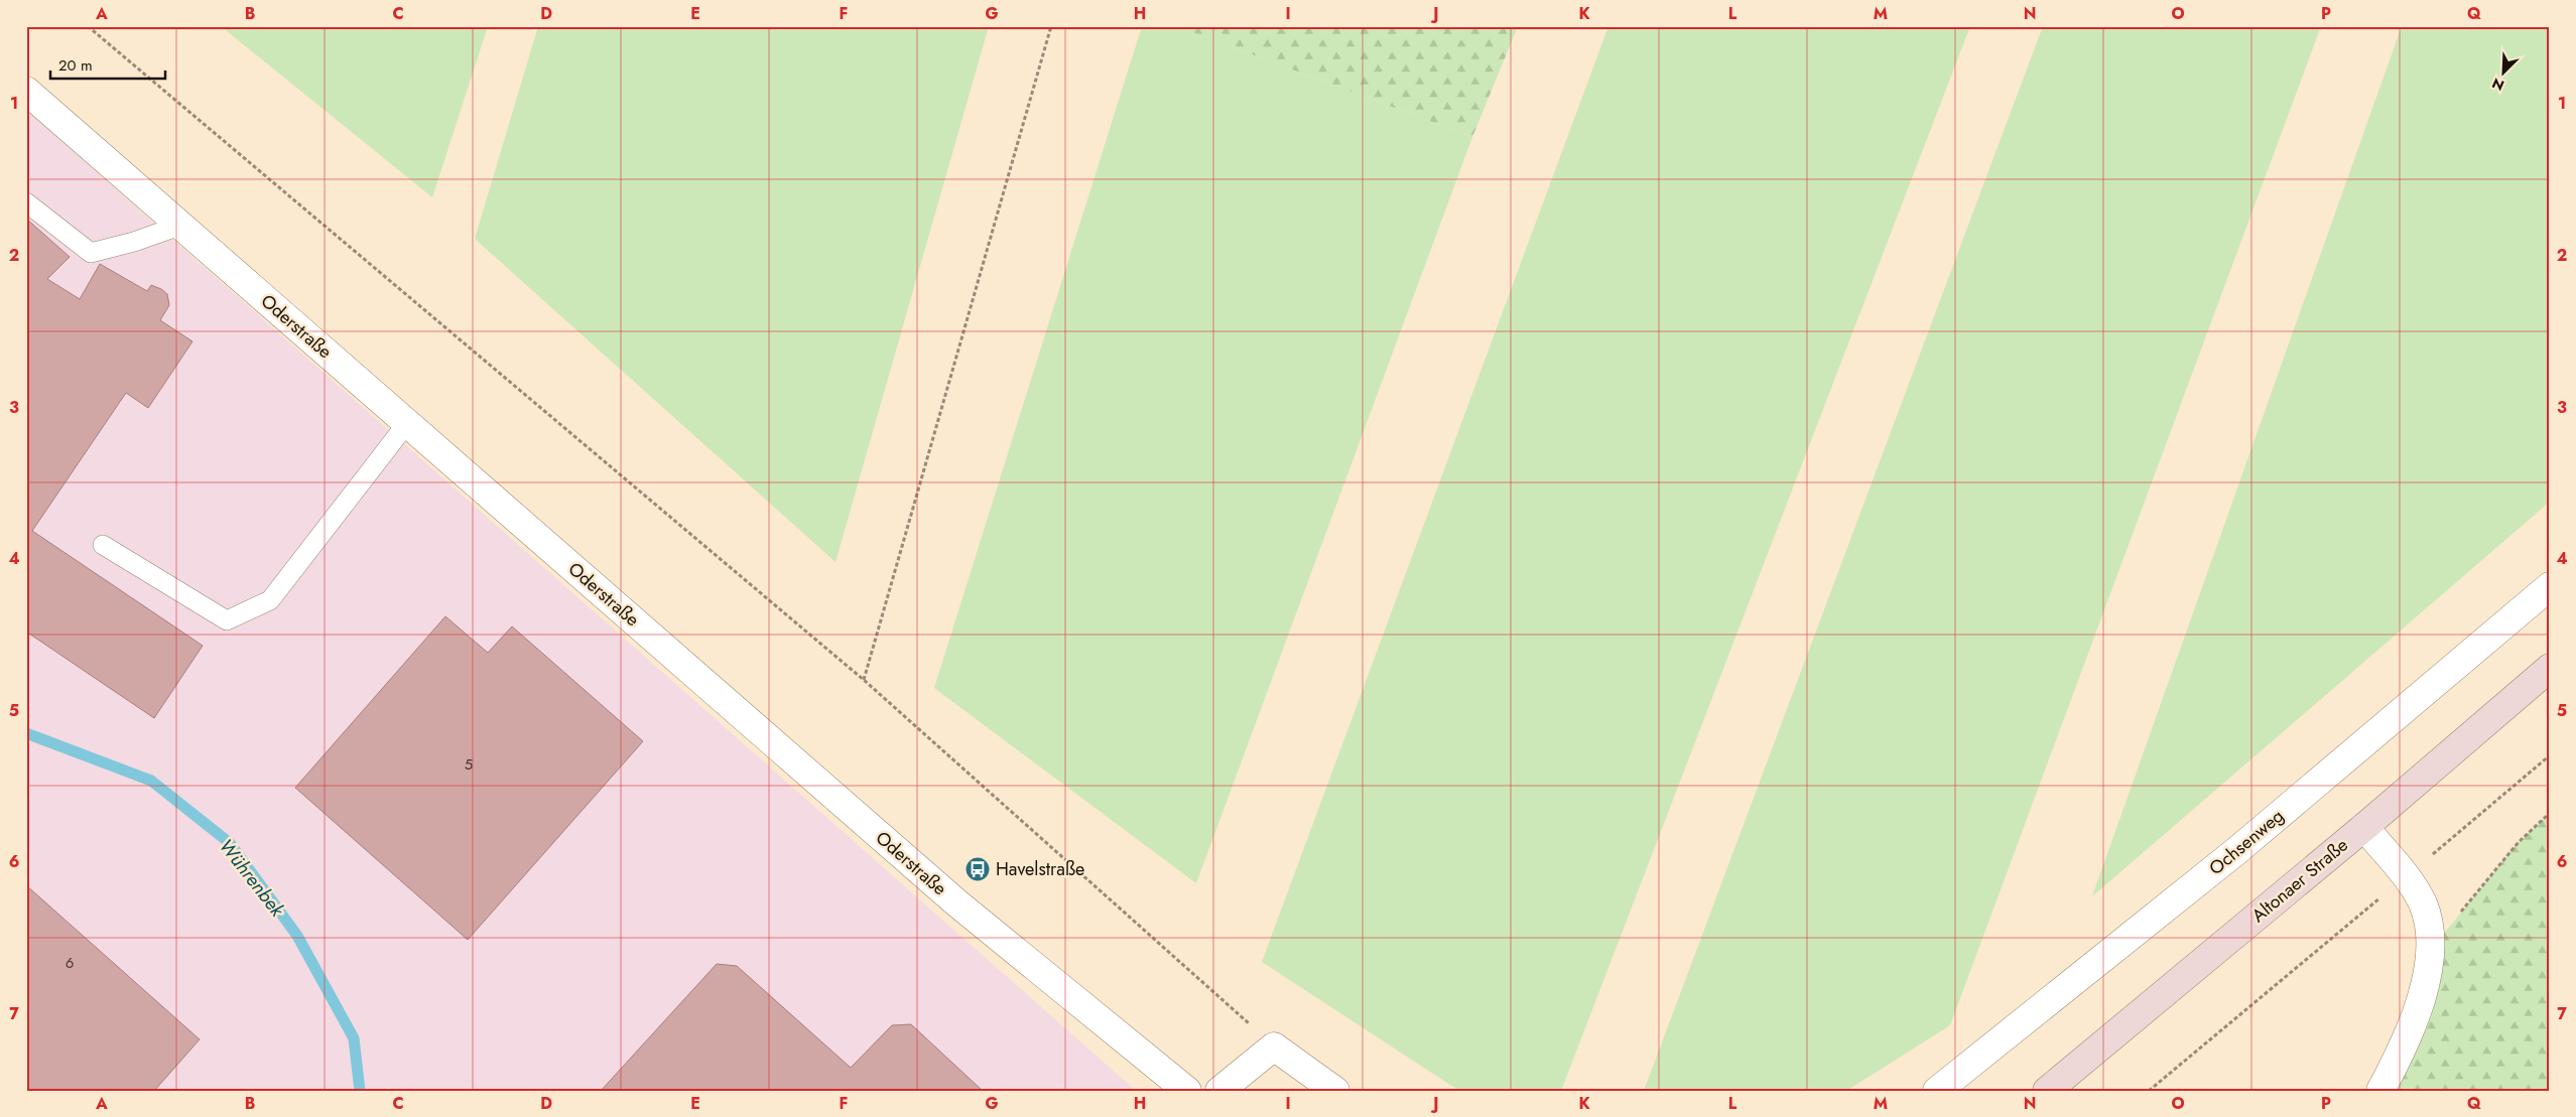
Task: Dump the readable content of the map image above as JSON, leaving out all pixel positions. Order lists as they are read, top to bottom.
{
  "streets": {
    "main road": ["Altonaer Straße"],
    "street": ["Oderstraße", "Ochsenweg"]
  },
  "water": ["Wührenbek"],
  "places": {
    "bus stop": ["Havelstraße"]
  },
  "house_numbers": ["5", "6"],
  "scale_bar": "20 m",
  "north": "bottom left",
  "grid": {
    "columns": [
      "A",
      "B",
      "C",
      "D",
      "E",
      "F",
      "G",
      "H",
      "I",
      "J",
      "K",
      "L",
      "M",
      "N",
      "O",
      "P",
      "Q"
    ],
    "rows": [
      "1",
      "2",
      "3",
      "4",
      "5",
      "6",
      "7"
    ]
  }
}
